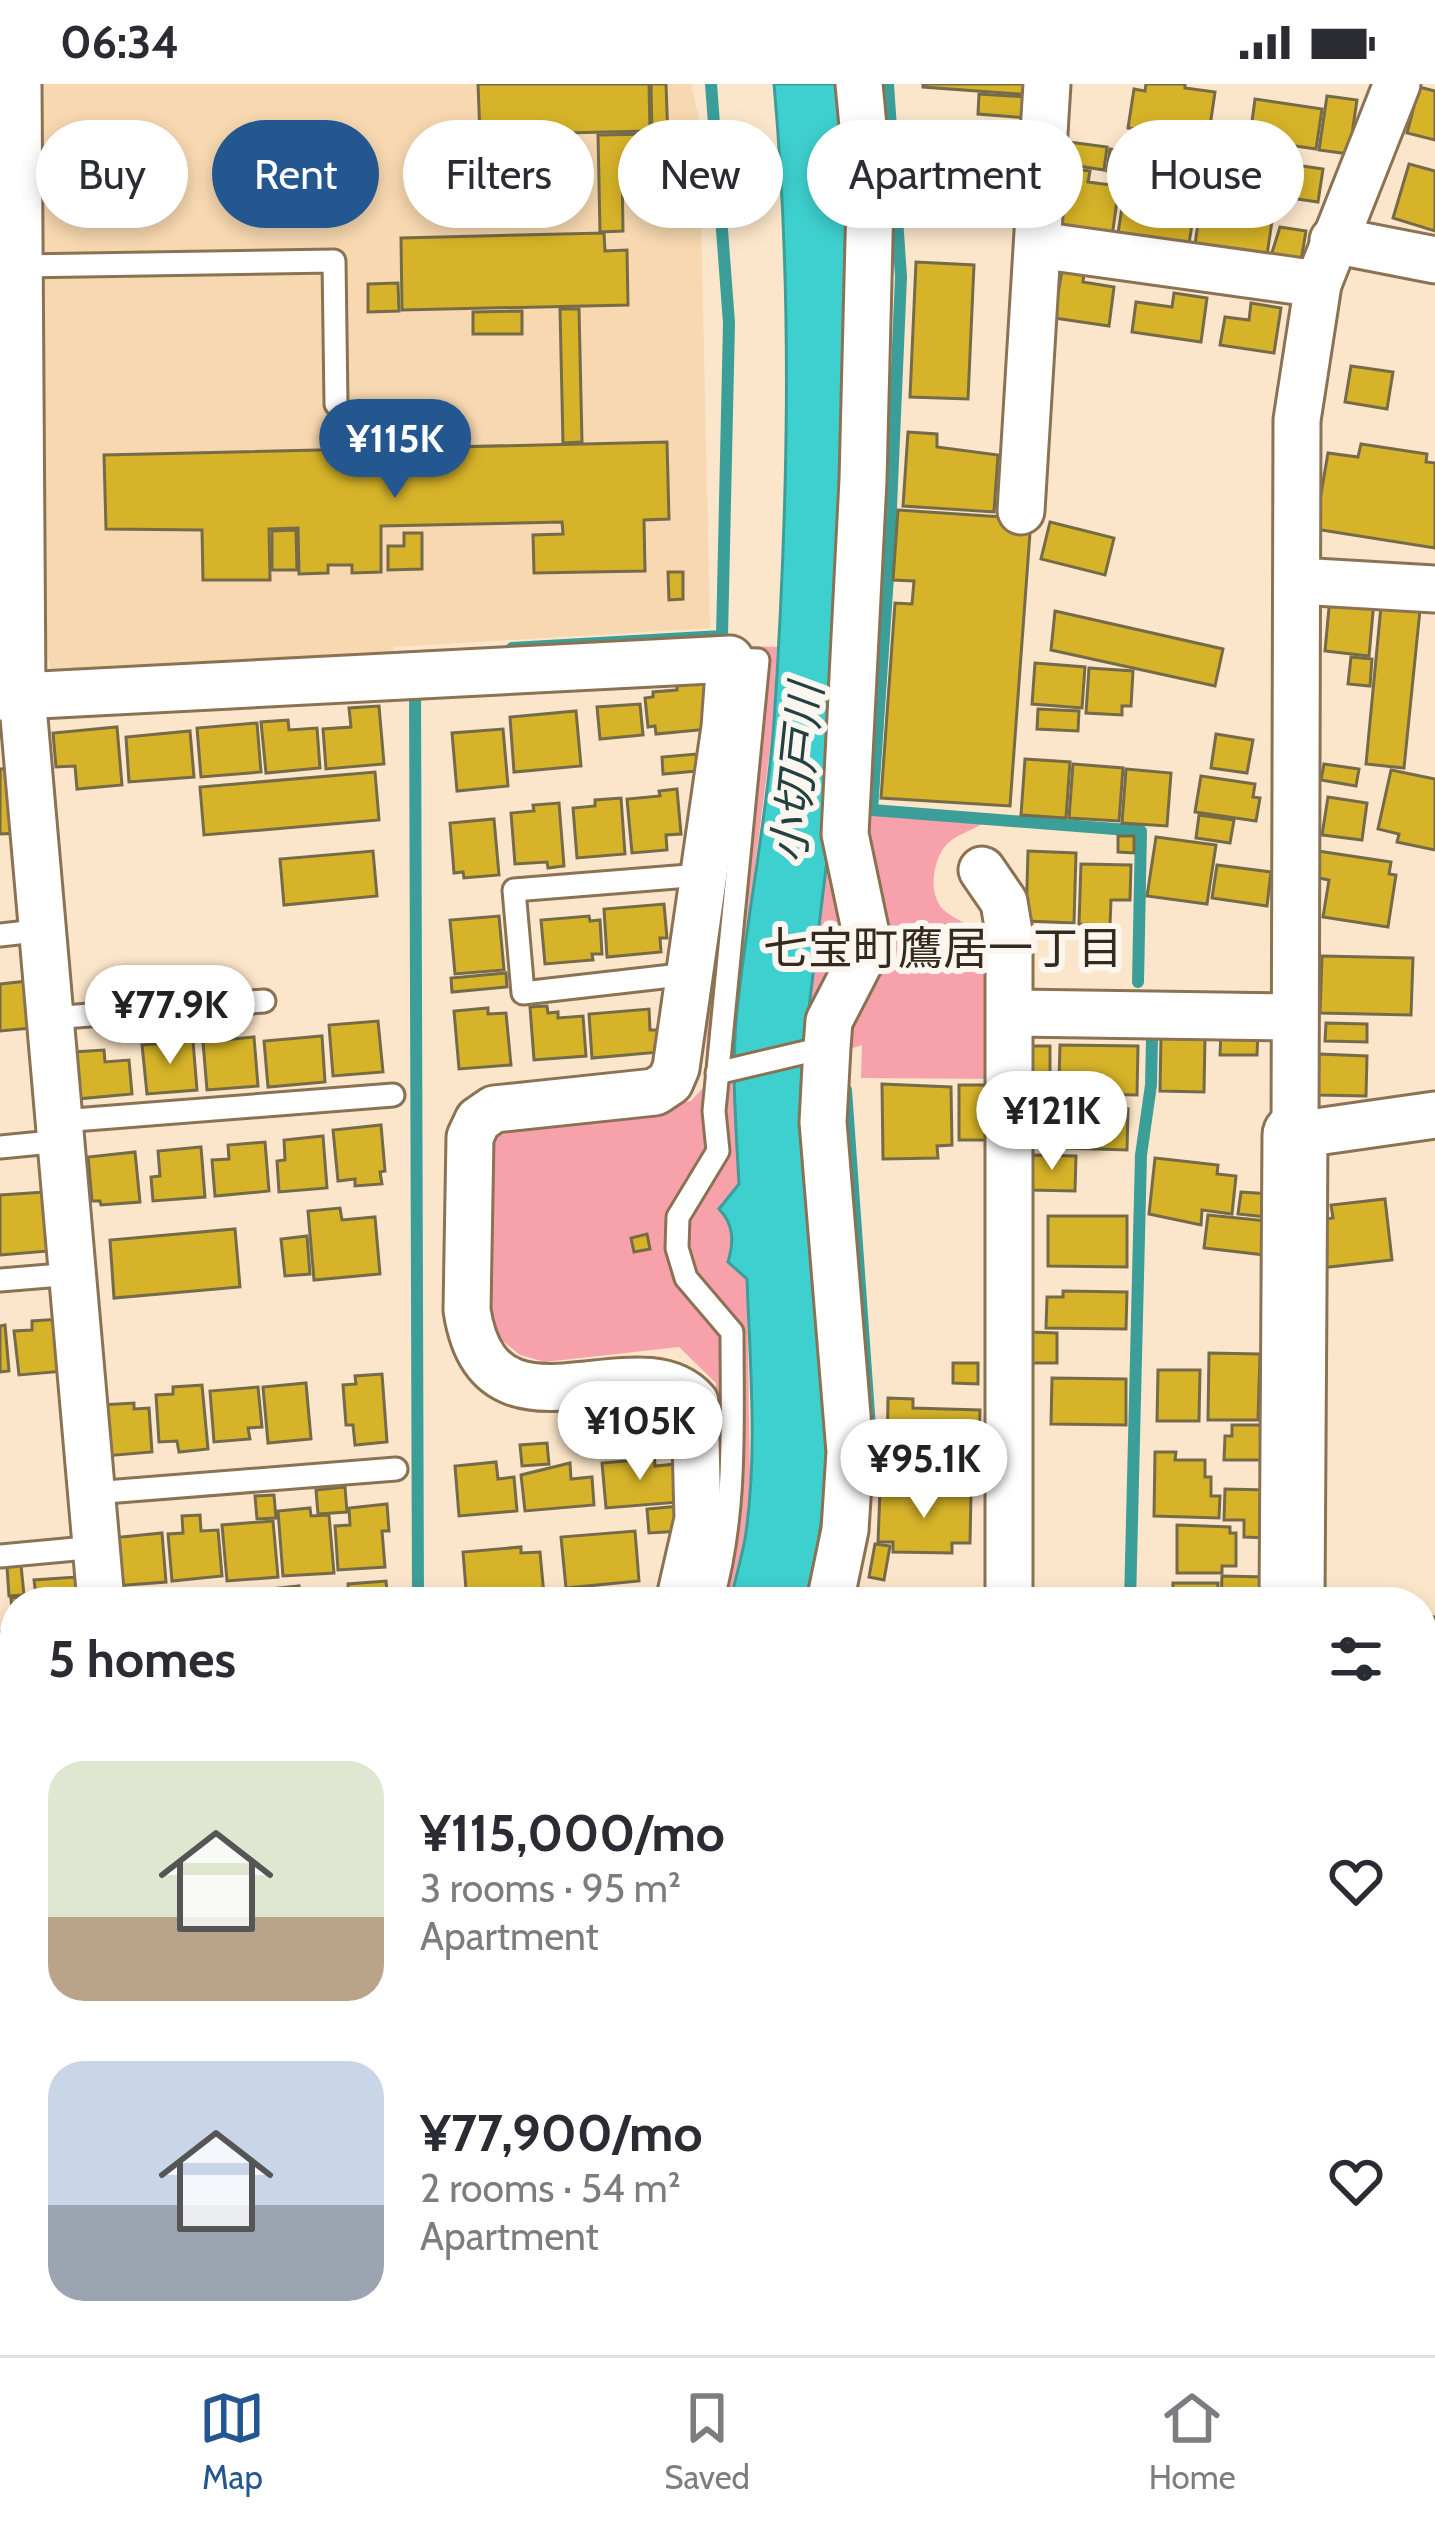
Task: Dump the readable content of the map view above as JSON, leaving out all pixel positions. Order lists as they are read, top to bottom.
{
  "districts": ["七宝町鷹居一丁目"],
  "water": ["小切戸川"],
  "page": {
    "status": "06:34",
    "chip": [
      "Buy",
      "Rent",
      "Filters",
      "New",
      "Apartment",
      "House"
    ],
    "price": [
      "¥115K",
      "¥77.9K",
      "¥121K",
      "¥105K",
      "¥95.1K"
    ],
    "heading": "5 homes",
    "list": [
      {
        "name": "¥115,000/mo",
        "note": "3 rooms · 95 m² · Apartment"
      },
      {
        "name": "¥77,900/mo",
        "note": "2 rooms · 54 m² · Apartment"
      }
    ],
    "tabs": ["Map", "Saved", "Home"]
  }
}
